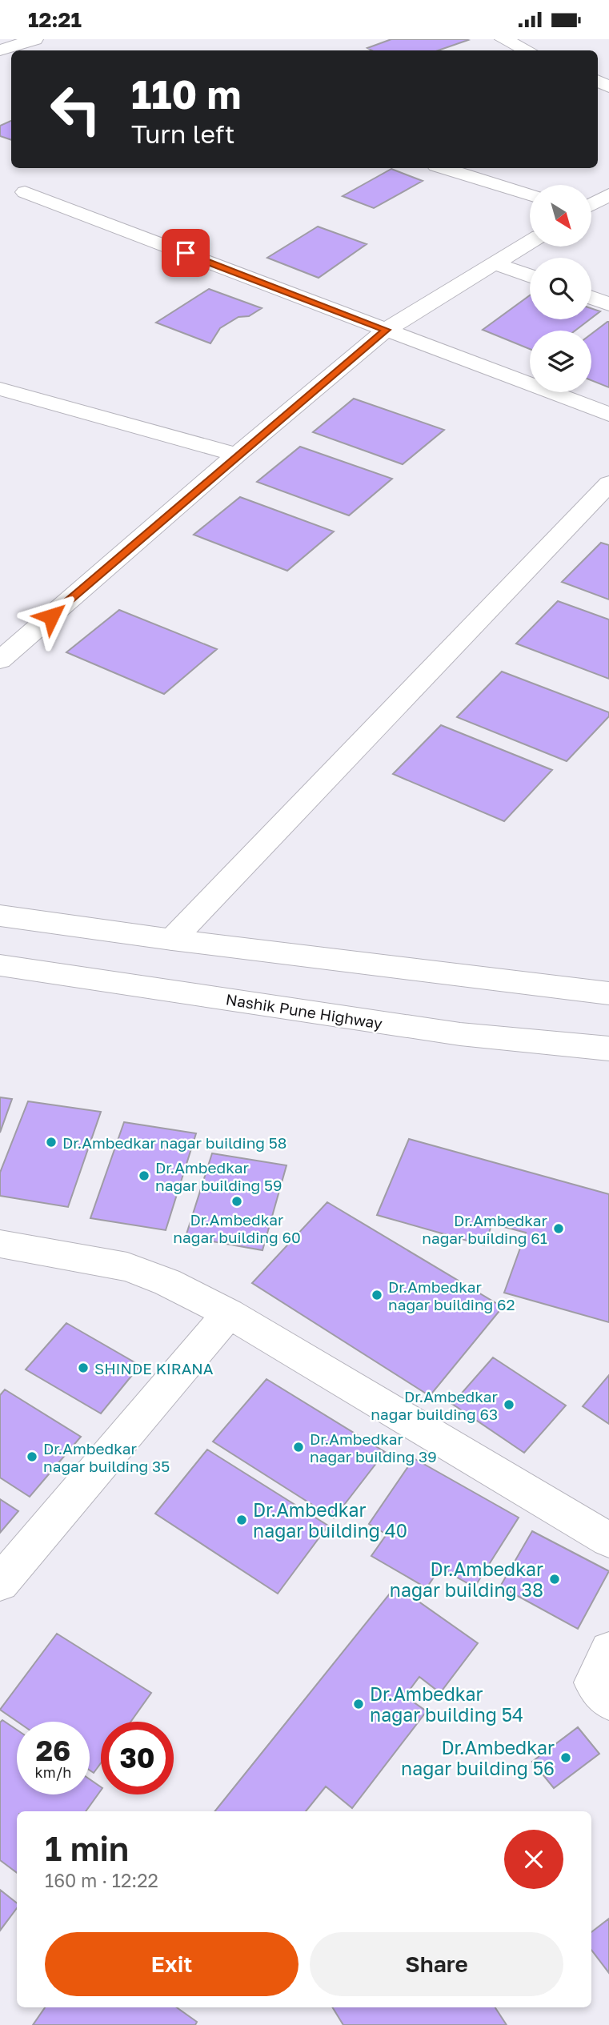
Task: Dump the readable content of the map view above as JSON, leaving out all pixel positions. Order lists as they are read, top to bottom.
{
  "streets": {
    "main road": ["Nashik Pune Highway"]
  },
  "places": [
    "Dr.Ambedkar nagar building 58",
    "Dr.Ambedkar nagar building 59",
    "Dr.Ambedkar nagar building 60",
    "Dr.Ambedkar nagar building 61",
    "Dr.Ambedkar nagar building 62",
    "SHINDE KIRANA",
    "Dr.Ambedkar nagar building 63",
    "Dr.Ambedkar nagar building 39",
    "Dr.Ambedkar nagar building 35",
    "Dr.Ambedkar nagar building 40",
    "Dr.Ambedkar nagar building 38",
    "Dr.Ambedkar nagar building 54",
    "Dr.Ambedkar nagar building 56"
  ],
  "north": "bottom right",
  "page": {
    "status": "12:21",
    "turn": ["110 m", "Turn left"],
    "speed": "26 km/h",
    "limit": "30",
    "heading": ["1 min", "160 m · 12:22"],
    "buttons": ["Exit", "Share"]
  }
}
